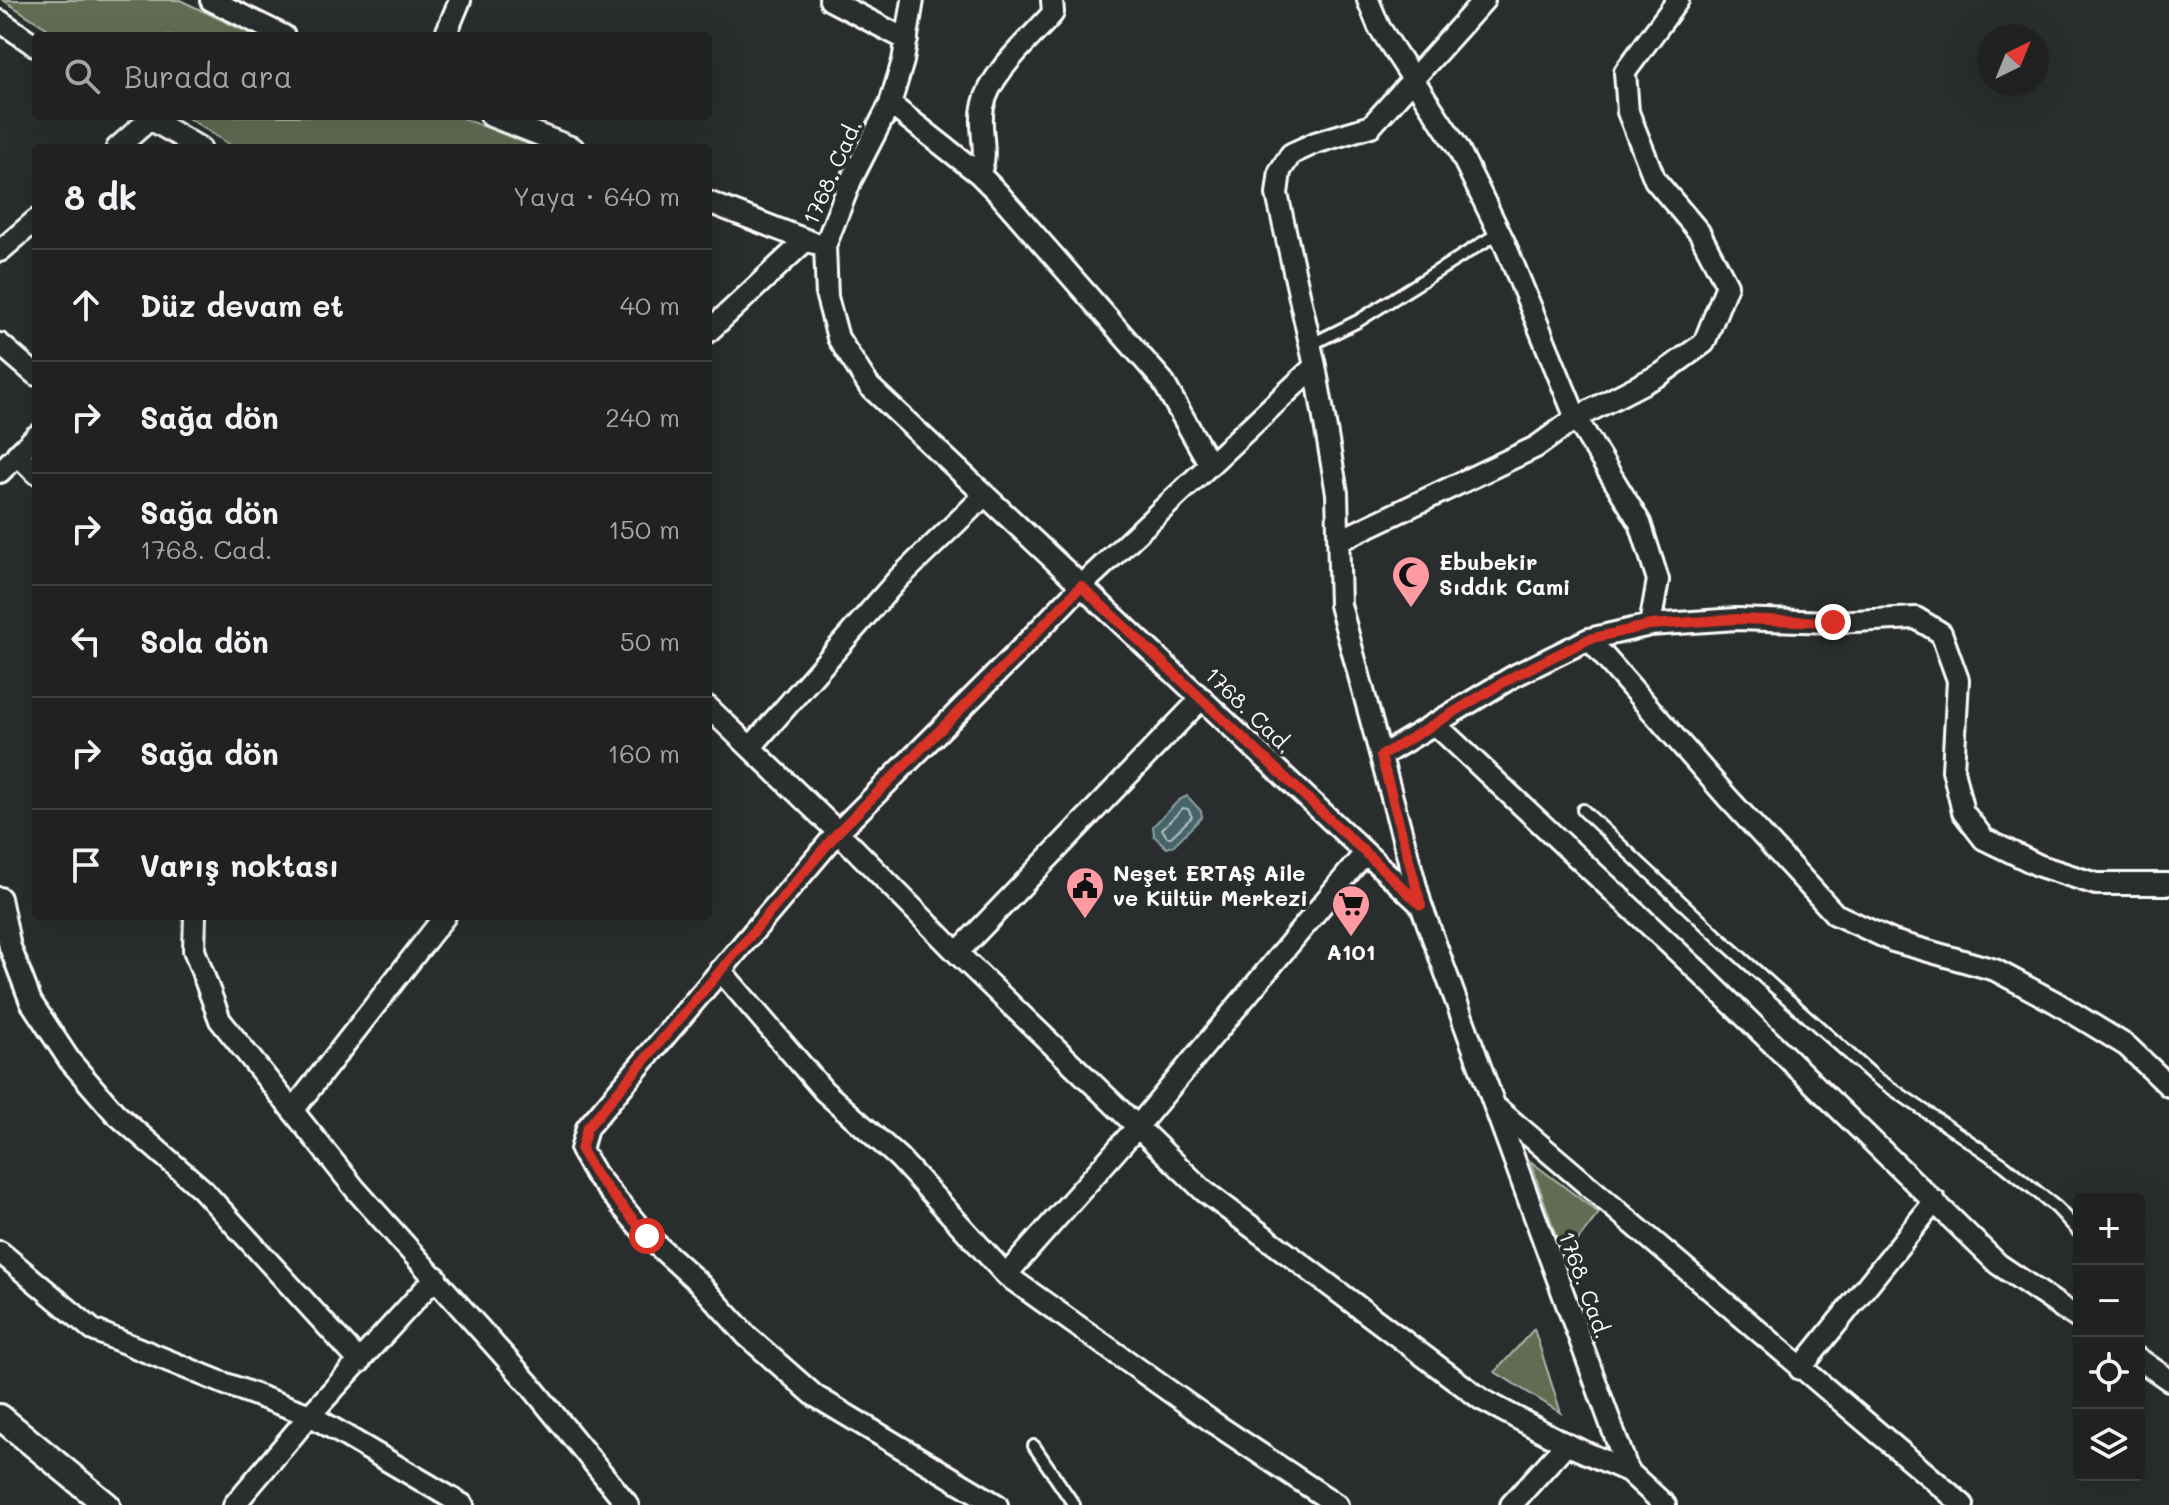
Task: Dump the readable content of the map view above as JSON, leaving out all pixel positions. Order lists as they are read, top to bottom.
{
  "streets": {
    "street": ["1768. Cad."]
  },
  "places": {
    "mosque": ["Ebubekir Sıddık Cami"],
    "public building": ["Neşet ERTAŞ Aile ve Kültür Merkezi"],
    "supermarket": ["A101"]
  },
  "north": "top right",
  "page": {
    "search": "Burada ara",
    "heading": ["8 dk", "Yaya · 640 m"],
    "list": [
      ["Düz devam et", "40 m"],
      ["Sağa dön", "240 m"],
      ["Sağa dön", "1768. Cad.", "150 m"],
      ["Sola dön", "50 m"],
      ["Sağa dön", "160 m"],
      "Varış noktası"
    ],
    "map_buttons": ["+", "−"]
  }
}
